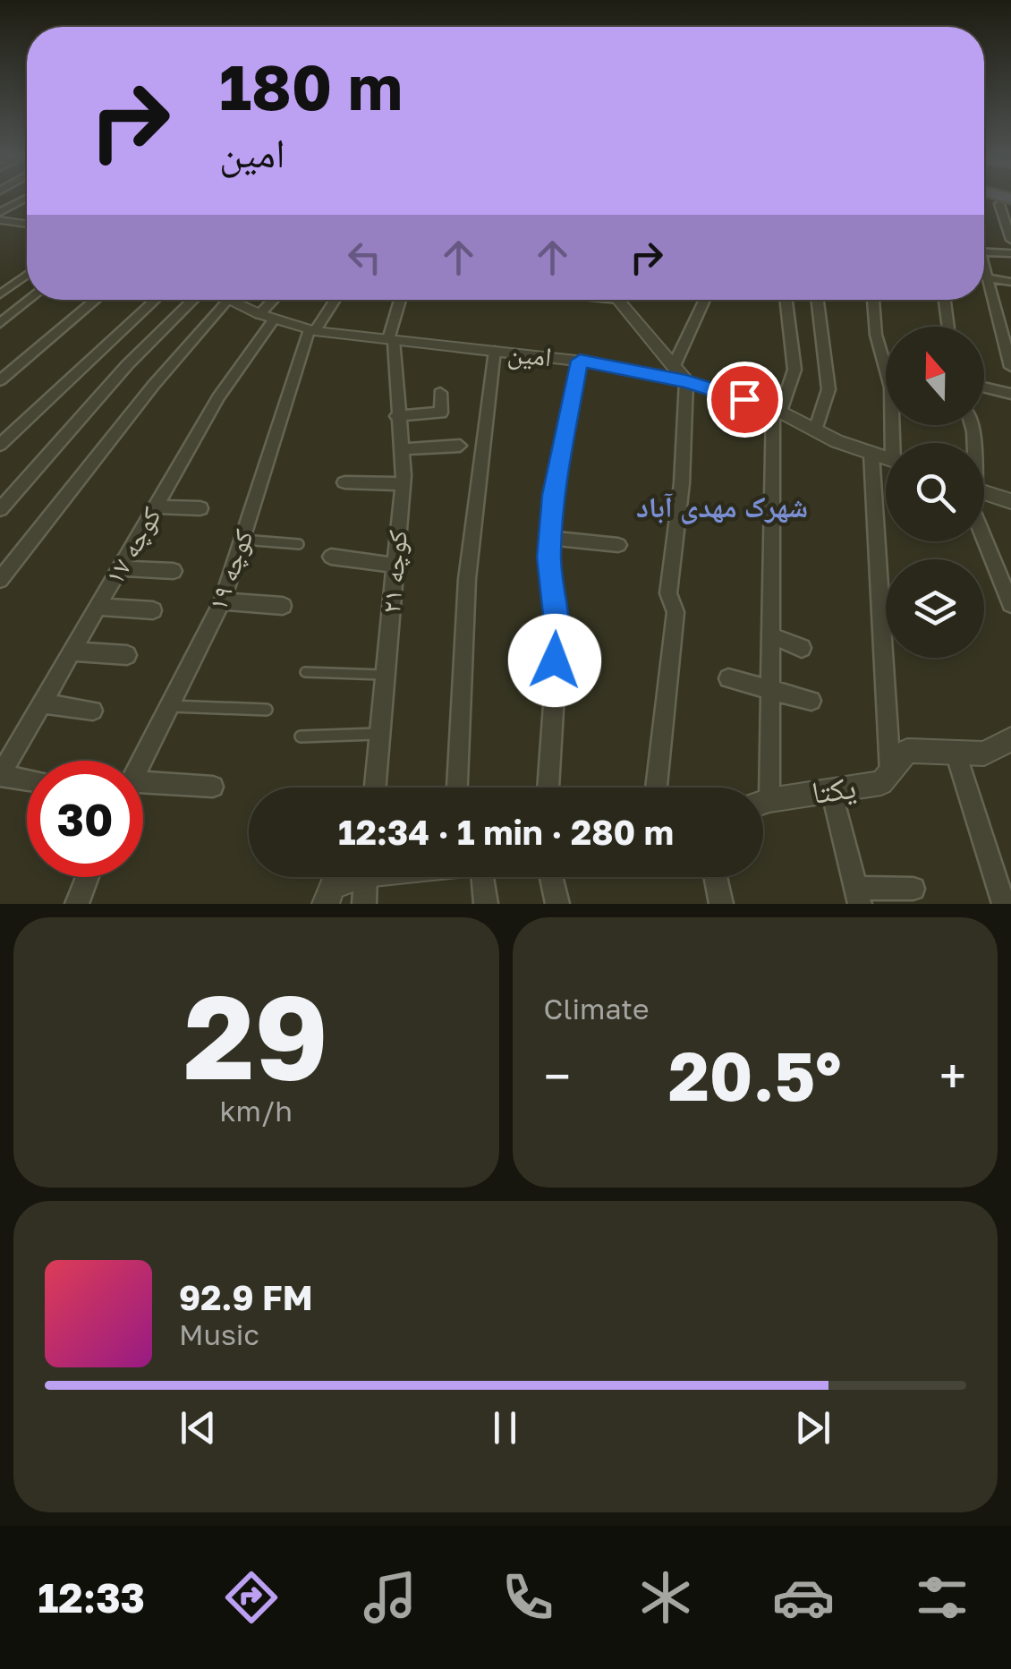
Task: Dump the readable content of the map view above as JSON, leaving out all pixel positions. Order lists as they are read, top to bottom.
{
  "streets": {
    "street": [
      "امین",
      "کوچه ۱۷",
      "کوچه ۱۹",
      "کوچه ۲۱",
      "یکتا"
    ]
  },
  "crossings": [
    ["امین", "کوچه ۱۷"],
    ["امین", "کوچه ۱۹"],
    ["امین", "کوچه ۲۱"]
  ],
  "districts": ["شهرک مهدی آباد"],
  "north": "top",
  "page": {
    "turn": ["180 m", "امین"],
    "limit": "30",
    "trip": "12:34 · 1 min · 280 m",
    "tile": [
      ["29", "km/h"],
      "Climate"
    ],
    "heat": ["−", "20.5°", "+"],
    "song": ["92.9 FM", "Music"],
    "tabs": "12:33"
  }
}
